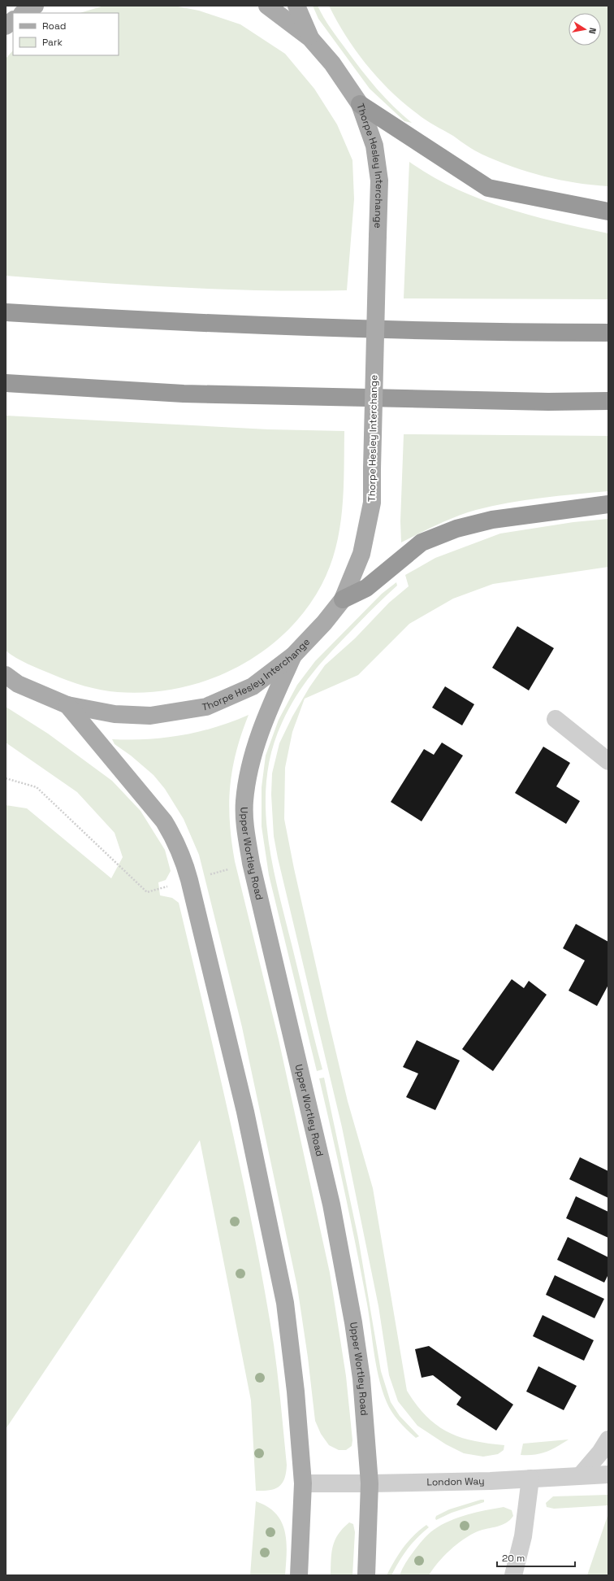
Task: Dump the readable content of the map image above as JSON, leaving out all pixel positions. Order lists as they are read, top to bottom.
{
  "streets": {
    "main road": ["Thorpe Hesley Interchange", "Upper Wortley Road"],
    "street": ["London Way"]
  },
  "crossings": [
    ["Thorpe Hesley Interchange", "Upper Wortley Road"],
    ["Upper Wortley Road", "London Way"]
  ],
  "legend": ["Road", "Park"],
  "scale_bar": "20 m",
  "north": "right"
}
